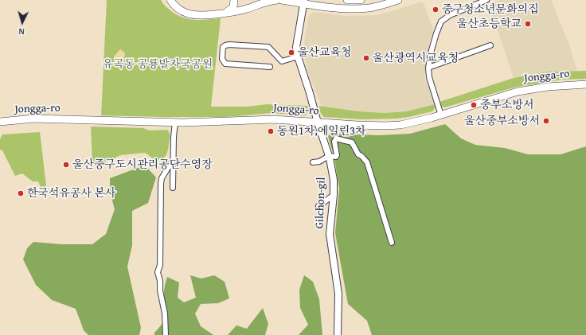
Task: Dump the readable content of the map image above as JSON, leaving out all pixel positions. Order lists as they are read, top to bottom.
{
  "streets": {
    "main road": ["Jongga-ro"],
    "street": ["Gilchon-gil"]
  },
  "crossings": [
    ["Jongga-ro", "Gilchon-gil"]
  ],
  "parks": ["유곡동 공룡발자국공원"],
  "places": [
    "중구청소년문화의집",
    "울산초등학교",
    "울산교육청",
    "울산광역시교육청",
    "중부소방서",
    "울산중부소방서",
    "동원1차,에일린3차",
    "울산중구도시관리공단수영장",
    "한국석유공사 본사"
  ],
  "north": "bottom"
}
